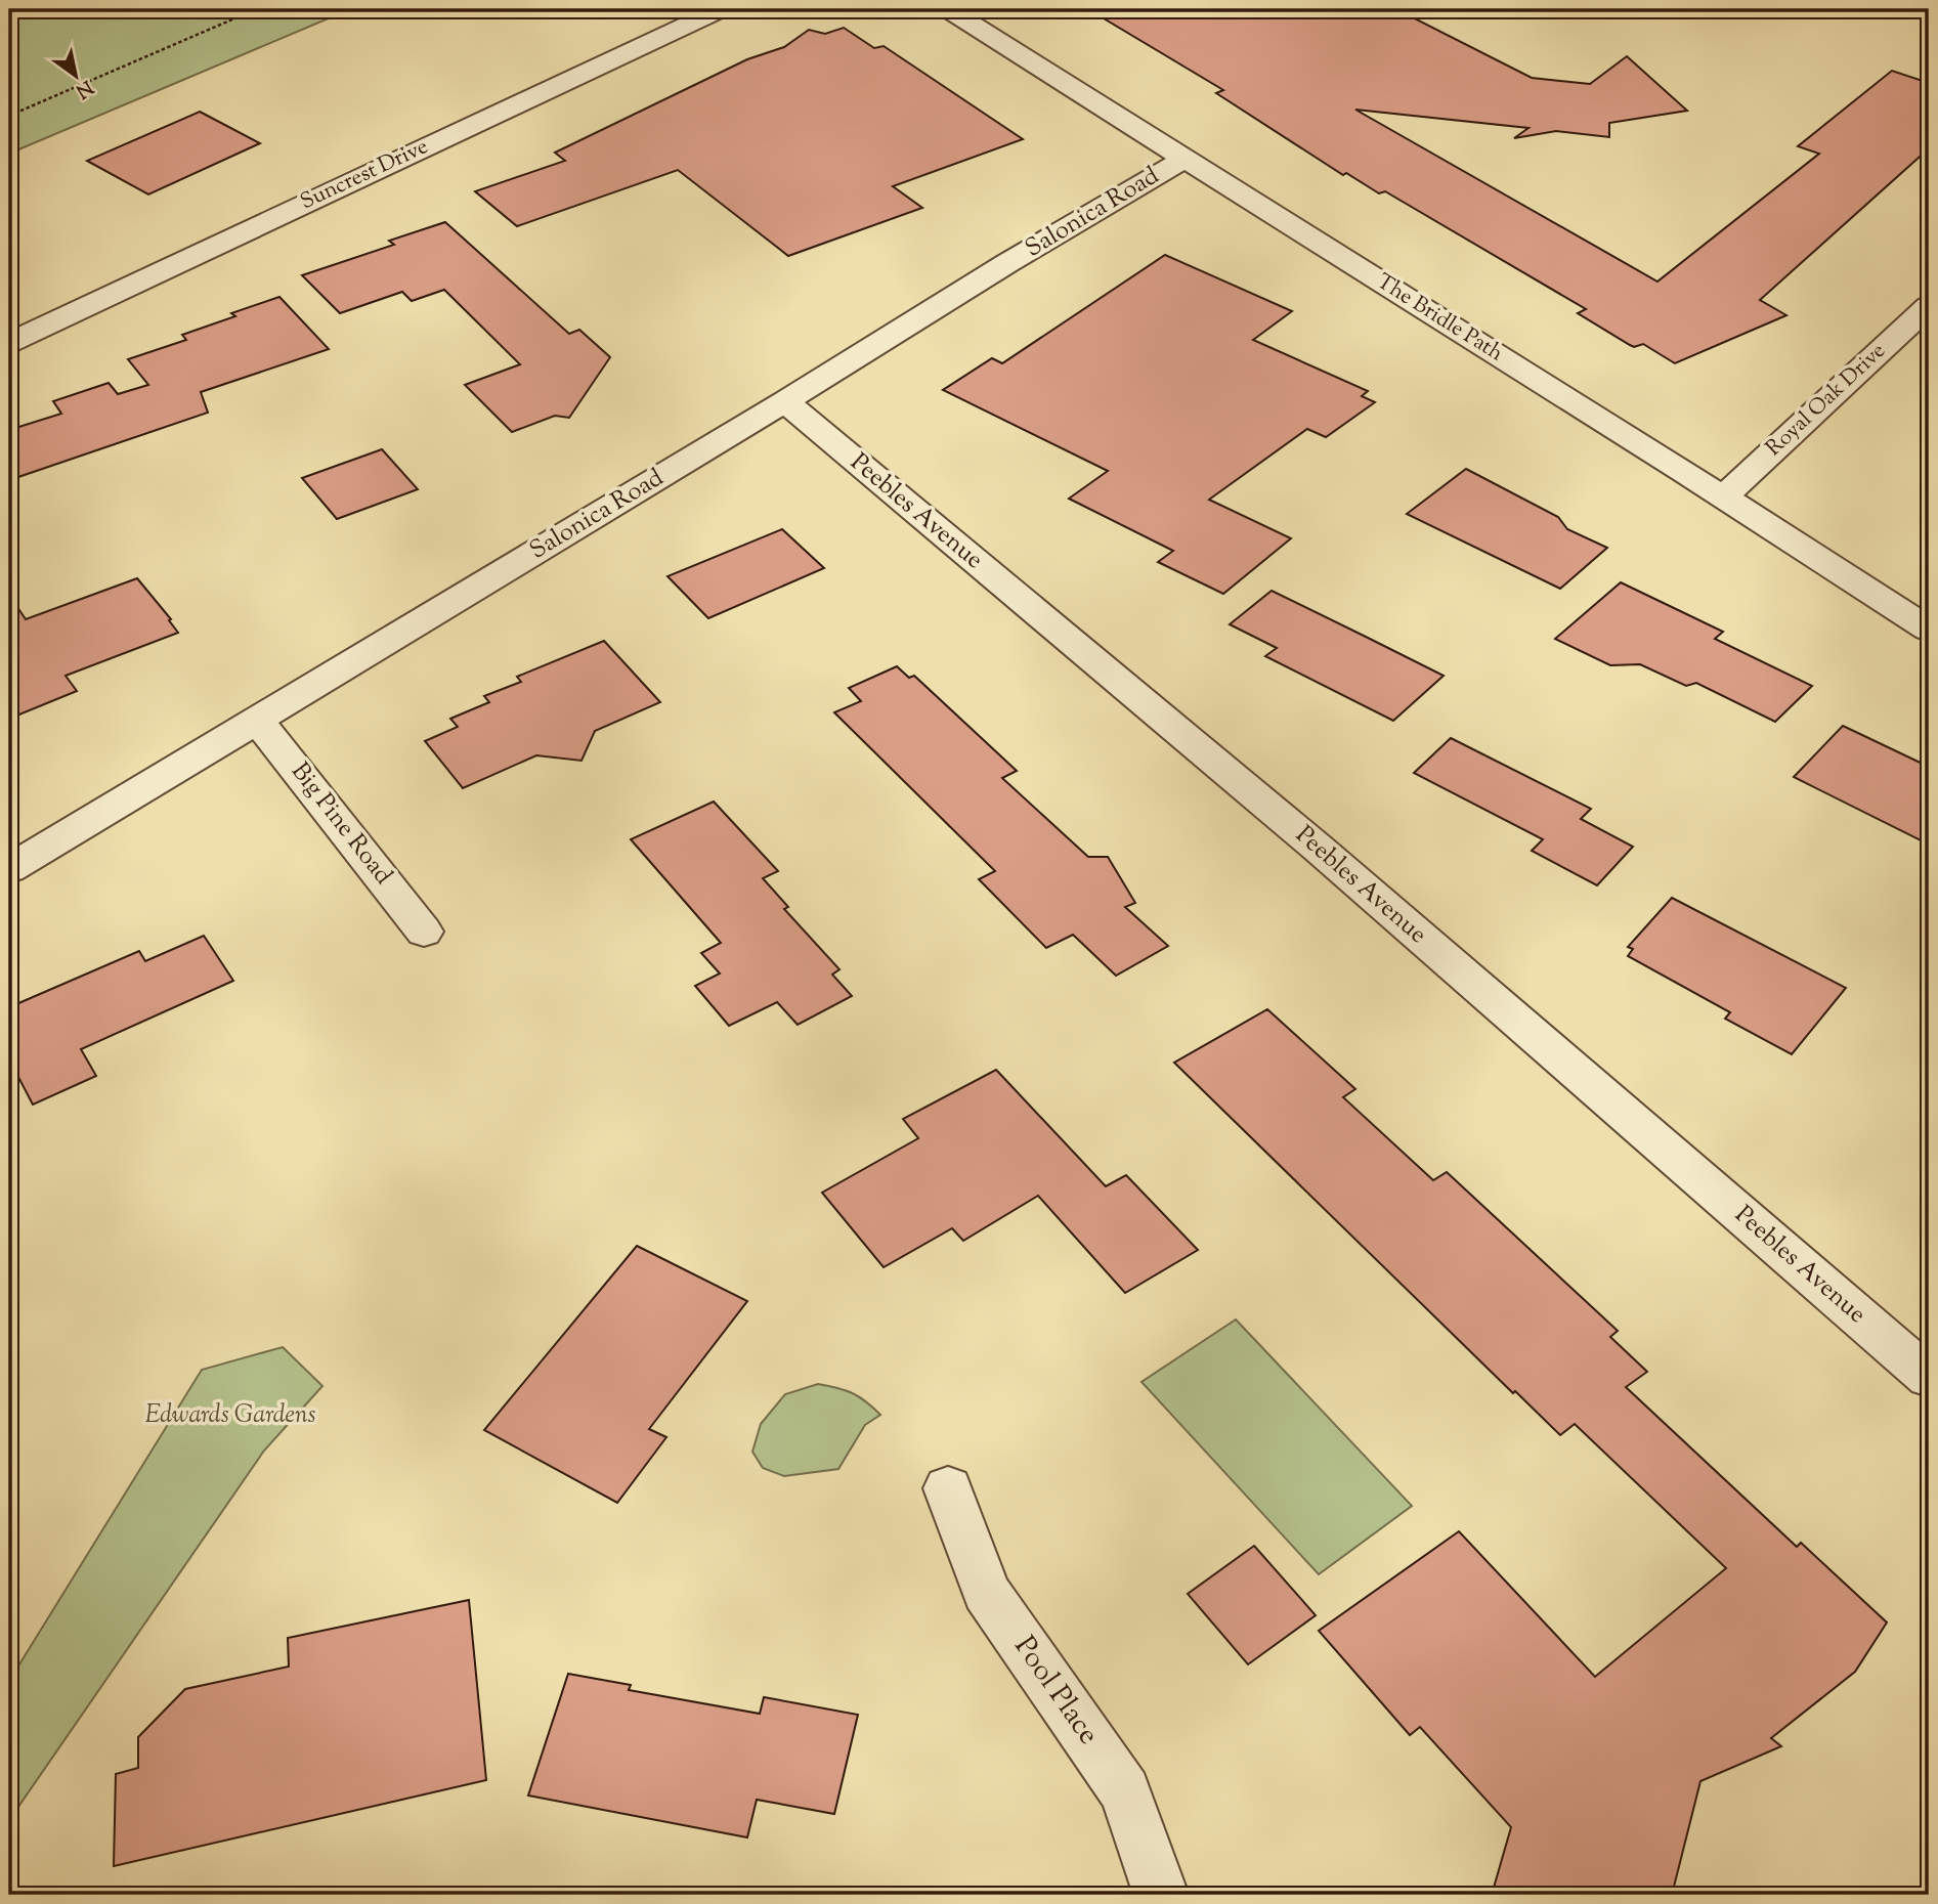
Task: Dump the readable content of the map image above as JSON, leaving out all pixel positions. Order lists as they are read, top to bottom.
{
  "streets": {
    "street": [
      "Suncrest Drive",
      "Salonica Road",
      "The Bridle Path",
      "Royal Oak Drive",
      "Peebles Avenue",
      "Big Pine Road",
      "Pool Place"
    ]
  },
  "crossings": [
    ["Salonica Road", "The Bridle Path"],
    ["Salonica Road", "Peebles Avenue"],
    ["Salonica Road", "Big Pine Road"],
    ["The Bridle Path", "Royal Oak Drive"]
  ],
  "parks": ["Edwards Gardens"],
  "north": "bottom right"
}
